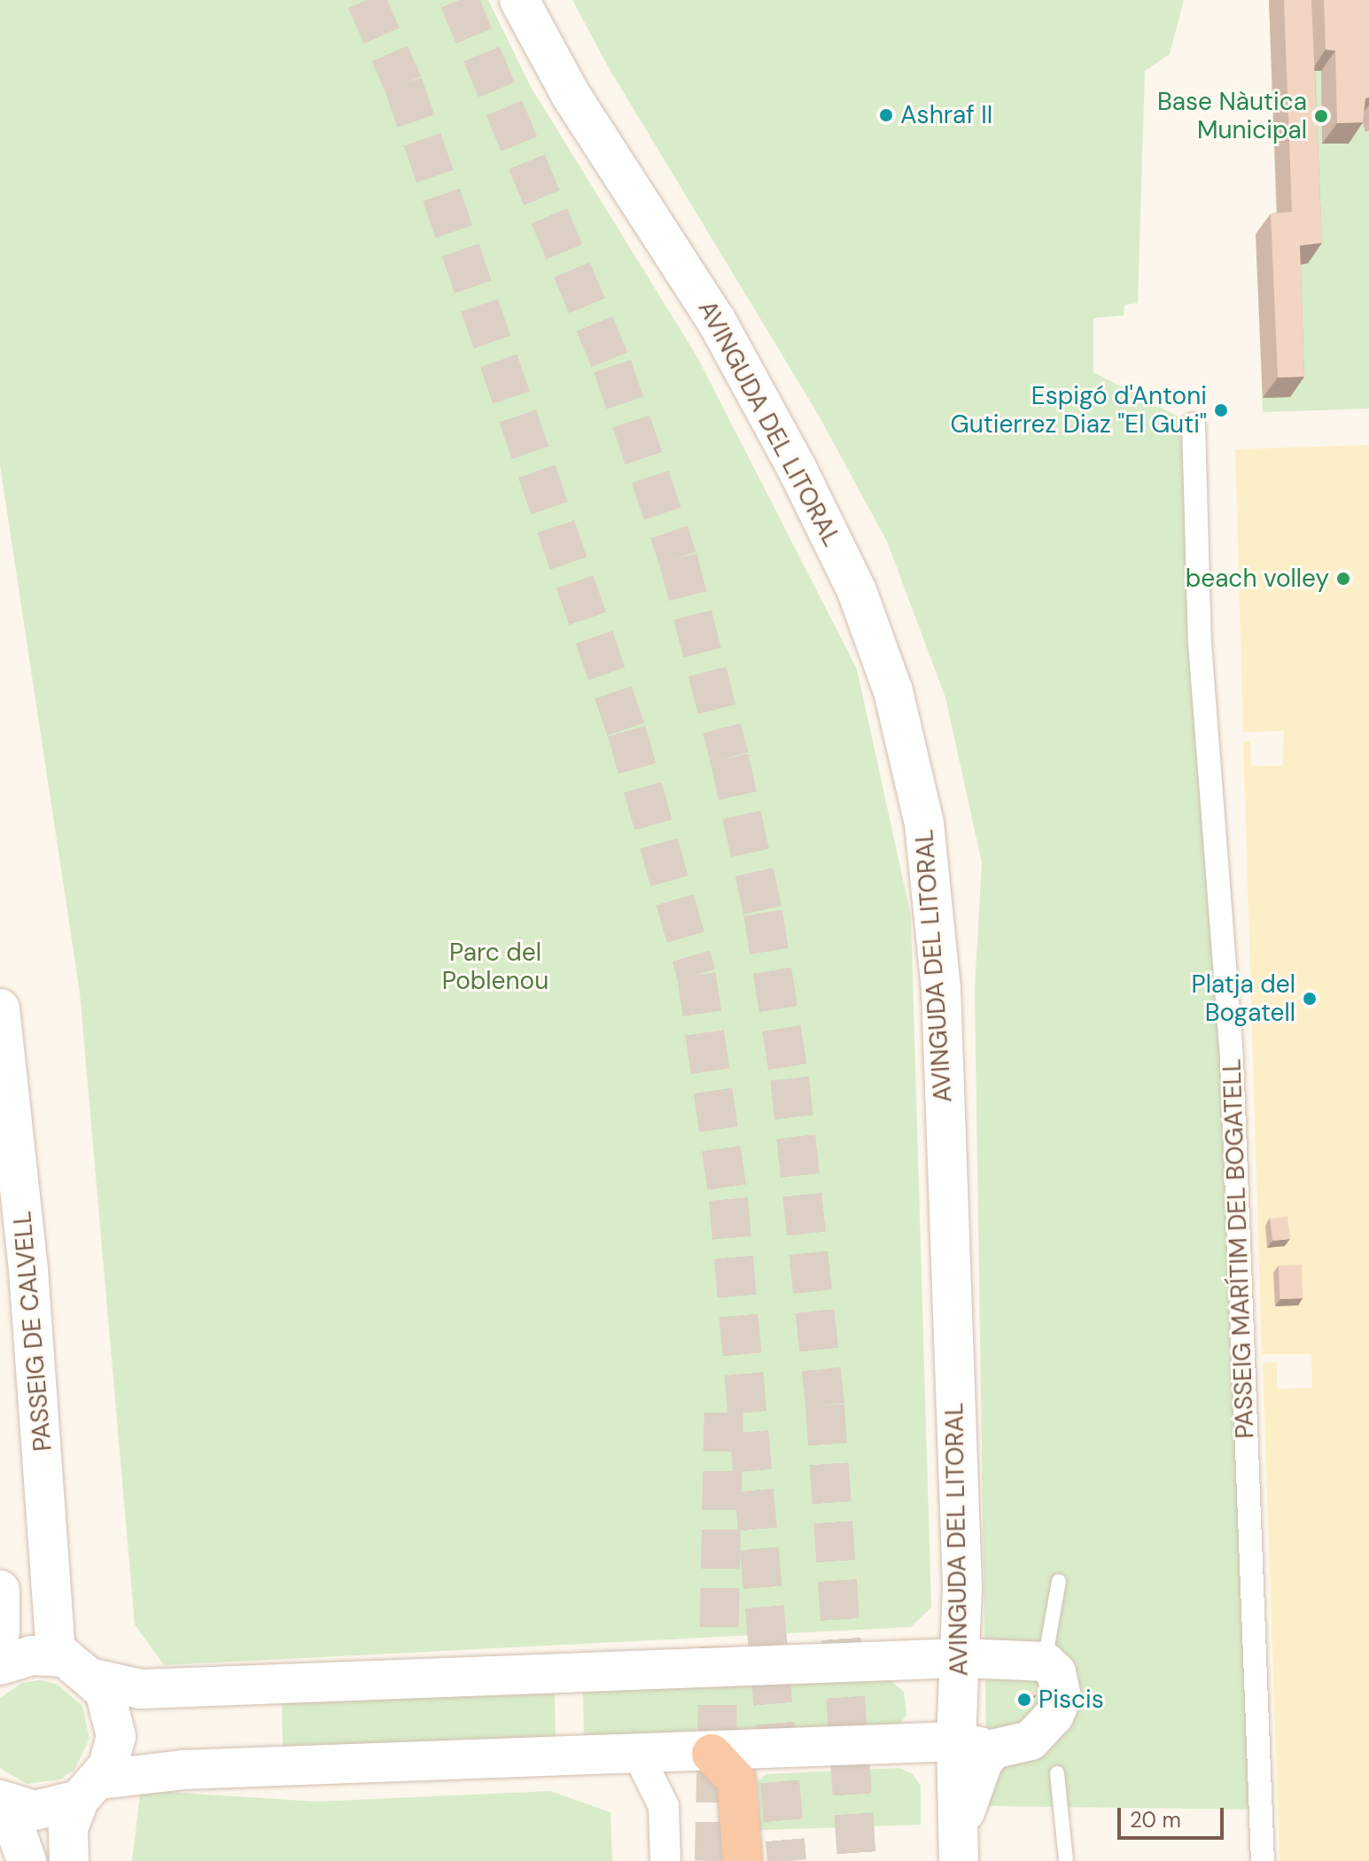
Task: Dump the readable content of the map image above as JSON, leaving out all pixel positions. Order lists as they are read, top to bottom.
{
  "streets": {
    "main road": ["AVINGUDA DEL LITORAL", "PASSEIG DE CALVELL"],
    "street": ["PASSEIG MARÍTIM DEL BOGATELL"]
  },
  "parks": ["Parc del Poblenou"],
  "places": [
    "Ashraf II",
    "Base Nàutica Municipal",
    "Espigó d'Antoni Gutierrez Diaz \"El Guti\"",
    "beach volley",
    "Platja del Bogatell",
    "Piscis"
  ],
  "scale_bar": "20 m"
}
